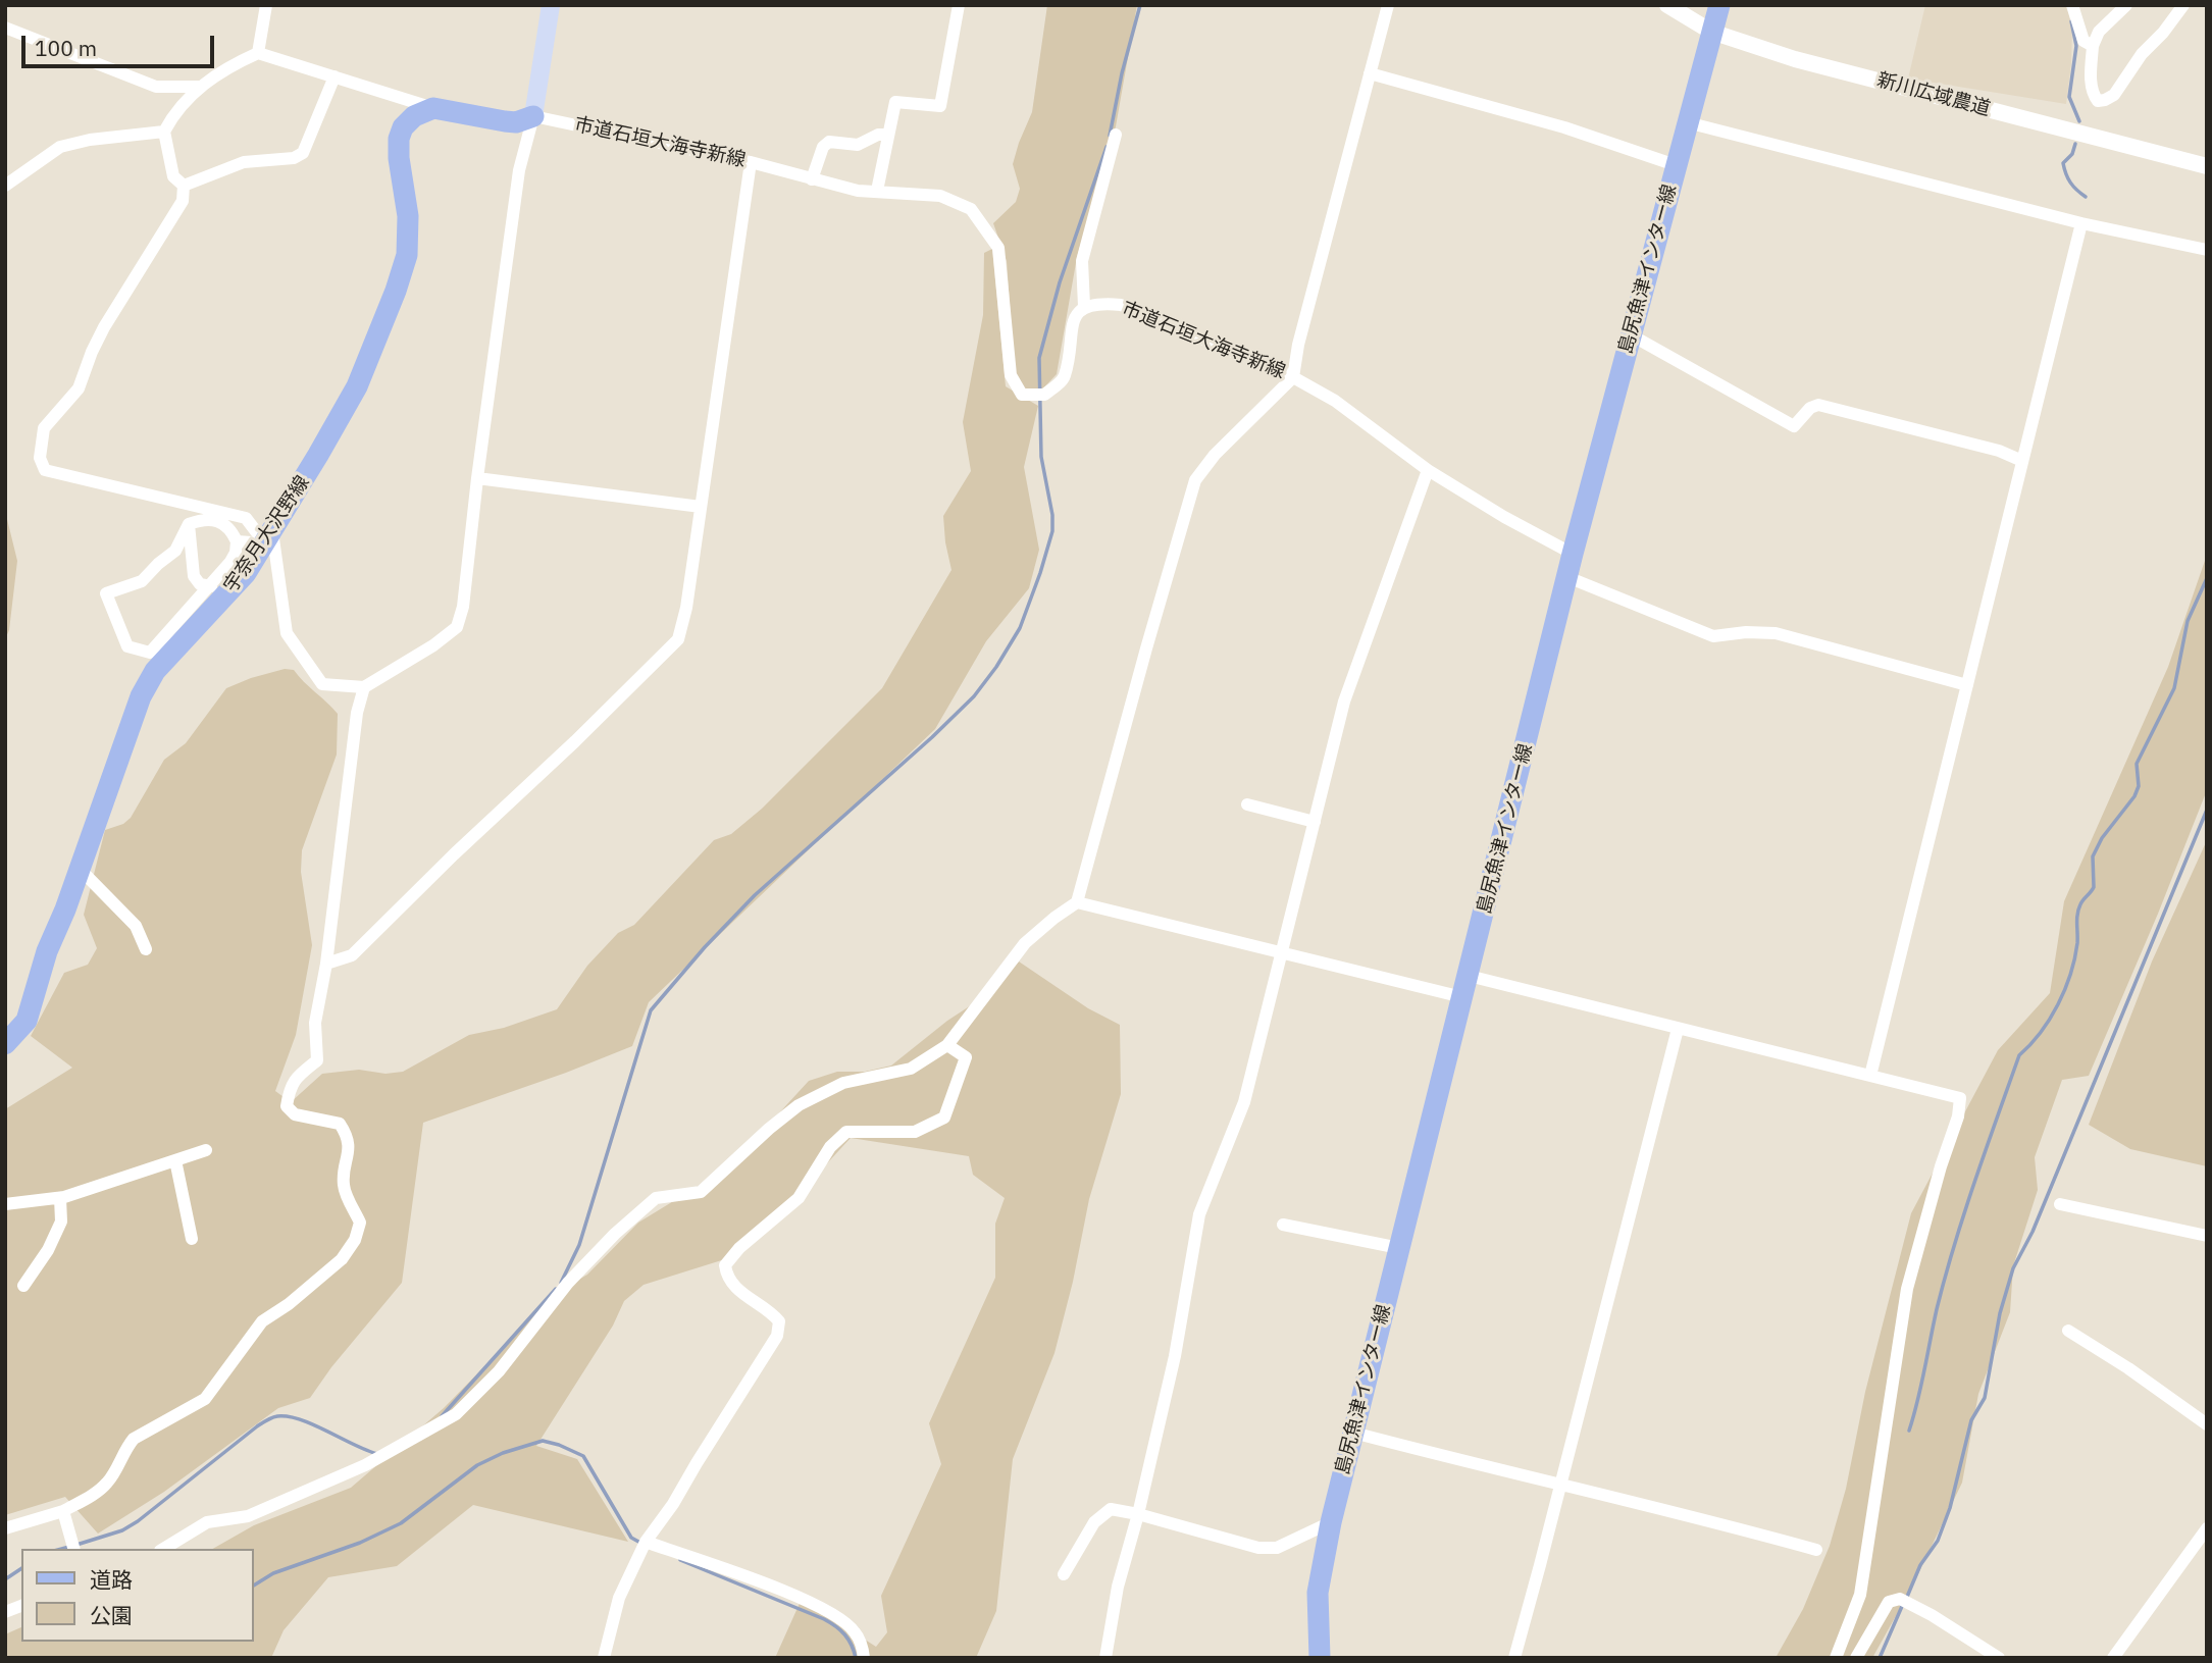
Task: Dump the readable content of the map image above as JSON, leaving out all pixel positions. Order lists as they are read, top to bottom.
{
  "streets": {
    "main road": ["島尻魚津インター線", "宇奈月大沢野線"],
    "street": ["新川広域農道", "市道石垣大海寺新線"]
  },
  "crossings": [
    ["新川広域農道", "島尻魚津インター線"],
    ["市道石垣大海寺新線", "島尻魚津インター線"]
  ],
  "legend": ["道路", "公園"],
  "scale_bar": "100 m"
}
